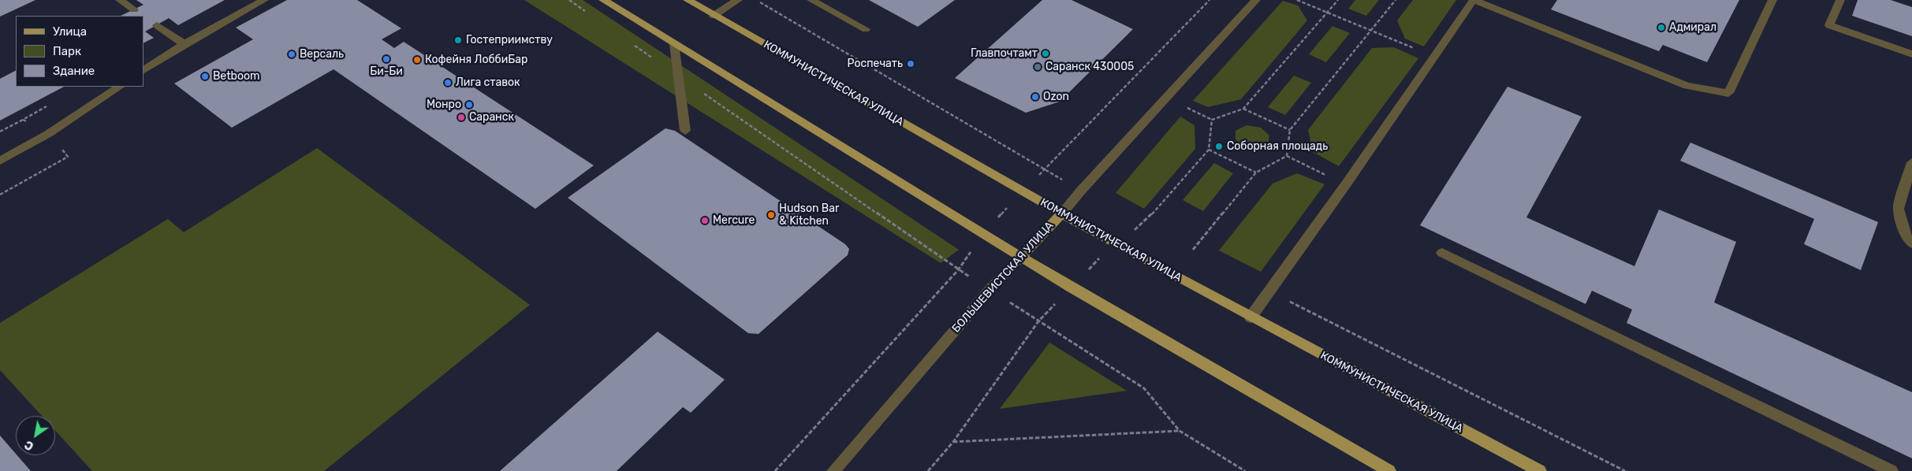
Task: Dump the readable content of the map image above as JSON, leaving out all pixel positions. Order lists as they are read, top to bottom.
{
  "streets": {
    "main road": ["КОММУНИСТИЧЕСКАЯ УЛИЦА", "БОЛЬШЕВИСТСКАЯ УЛИЦА"]
  },
  "crossings": [
    ["КОММУНИСТИЧЕСКАЯ УЛИЦА", "БОЛЬШЕВИСТСКАЯ УЛИЦА"]
  ],
  "places": [
    "Адмирал",
    "Гостеприимству",
    "Главпочтамт",
    "Версаль",
    "Би-Би",
    "Кофейня ЛоббиБар",
    "Роспечать",
    "Саранск 430005",
    "Betboom",
    "Лига ставок",
    "Ozon",
    "Монро",
    "Саранск",
    "Соборная площадь",
    "Hudson Bar & Kitchen",
    "Mercure"
  ],
  "legend": ["Улица", "Парк", "Здание"],
  "north": "bottom left"
}
